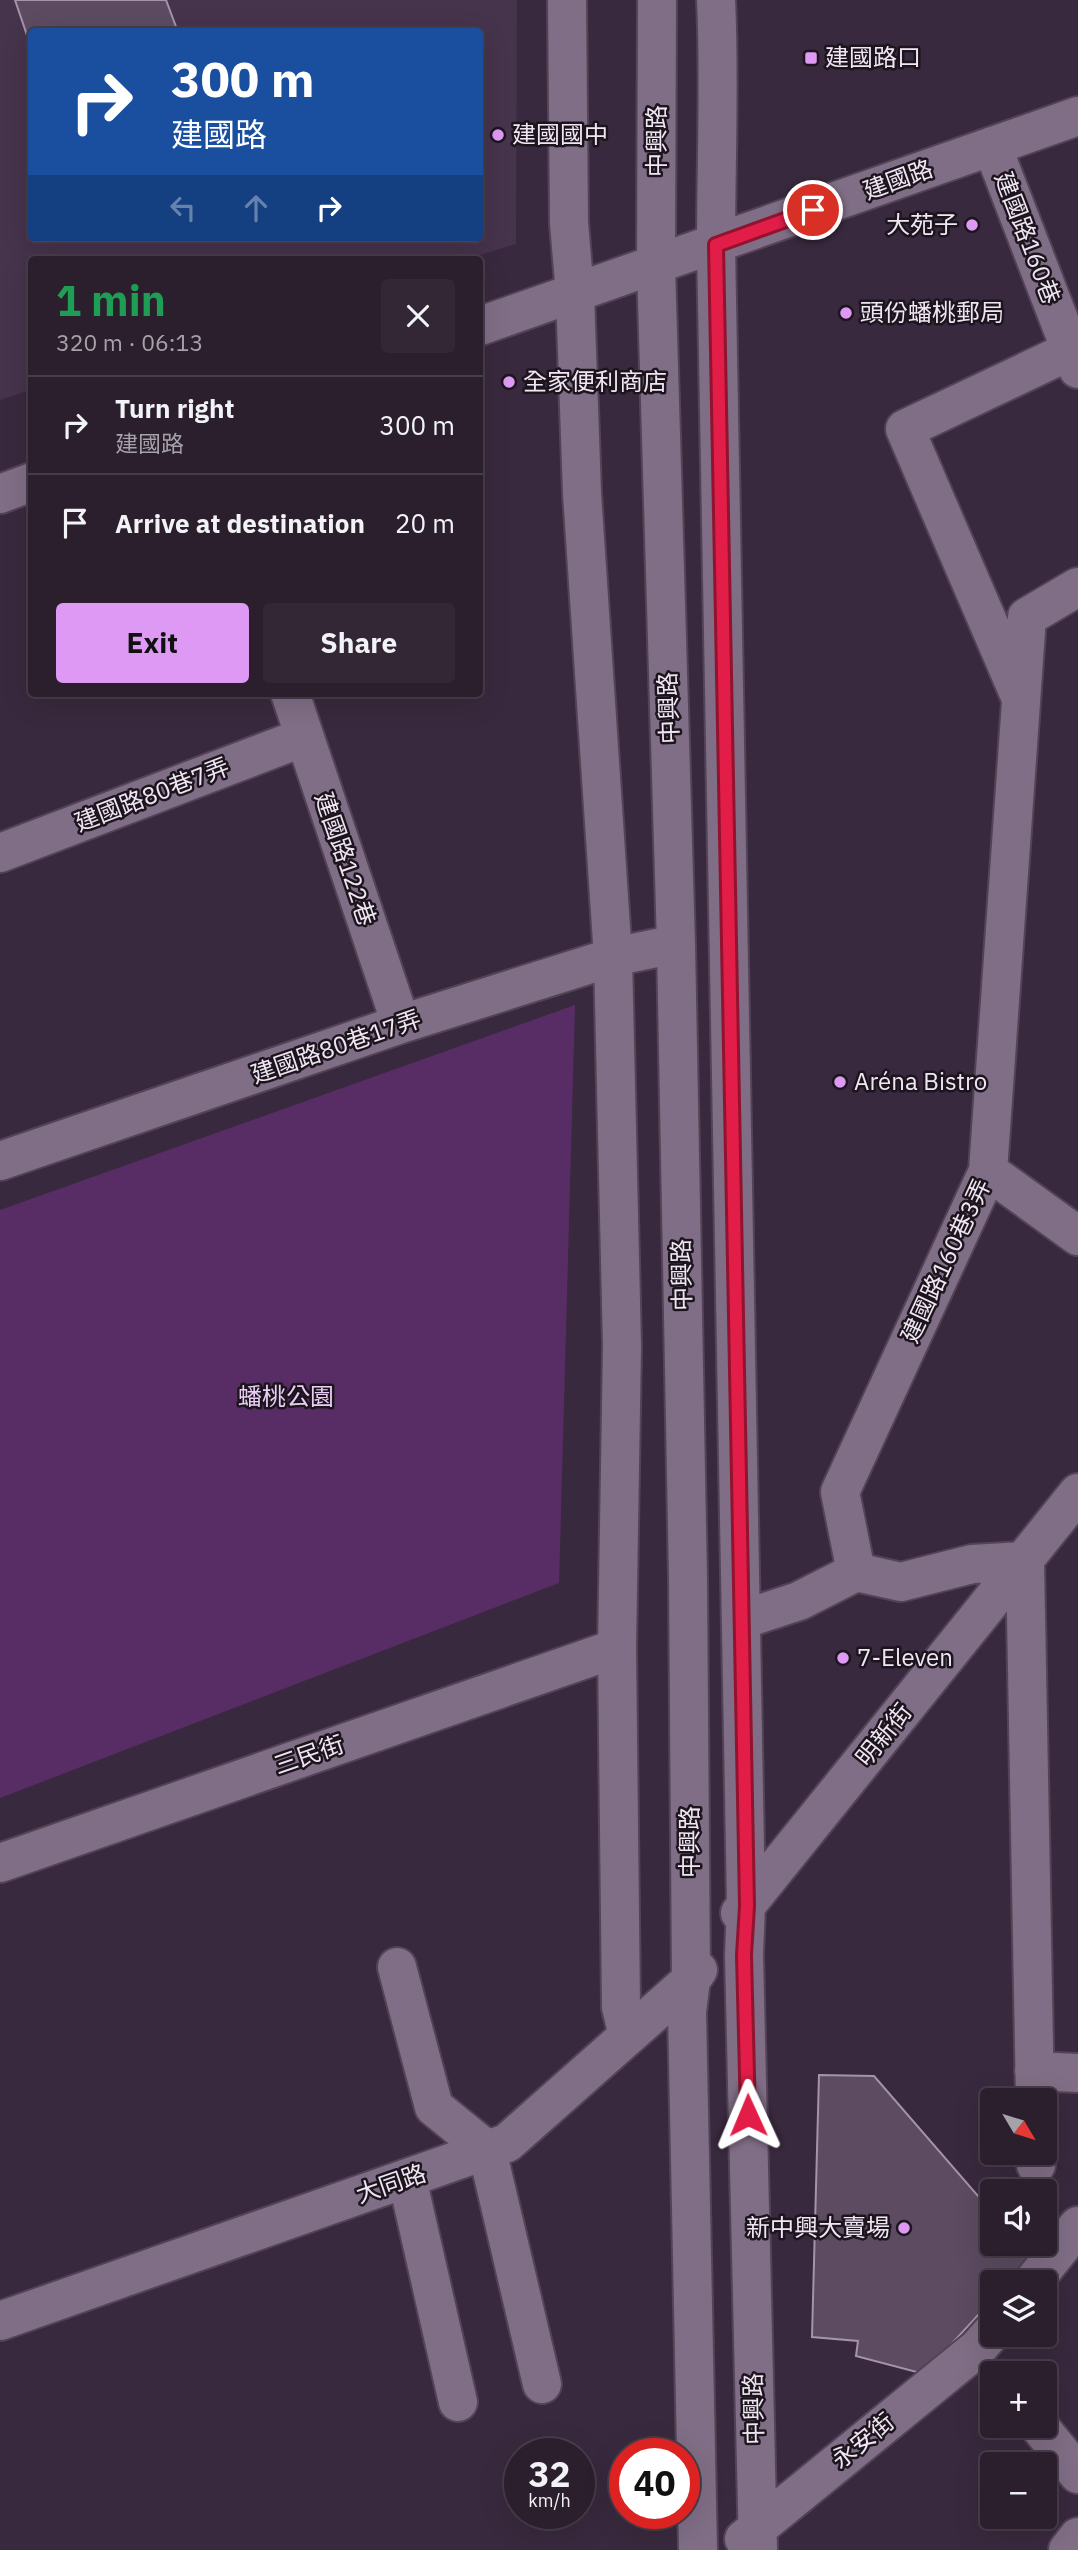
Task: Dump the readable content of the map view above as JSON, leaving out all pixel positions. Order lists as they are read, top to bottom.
{
  "streets": {
    "street": [
      "中興路",
      "建國路",
      "建國路160巷",
      "建國路80巷7弄",
      "建國路122巷",
      "建國路80巷17弄",
      "建國路160巷3弄",
      "明新街",
      "三民街",
      "大同路",
      "永安街"
    ]
  },
  "crossings": [
    ["中興路", "建國路"],
    ["中興路", "建國路80巷17弄"],
    ["中興路", "明新街"],
    ["中興路", "大同路"],
    ["中興路", "永安街"],
    ["建國路", "建國路160巷"],
    ["建國路80巷7弄", "建國路122巷"],
    ["建國路122巷", "建國路80巷17弄"],
    ["明新街", "大同路"]
  ],
  "parks": ["蟠桃公園"],
  "places": {
    "transit": ["建國路口"],
    "other": [
      "建國國中",
      "大苑子",
      "頭份蟠桃郵局",
      "全家便利商店",
      "Aréna Bistro",
      "7-Eleven",
      "新中興大賣場"
    ]
  },
  "north": "bottom right",
  "page": {
    "turn": ["300 m", "建國路"],
    "heading": ["1 min", "320 m · 06:13"],
    "list": [
      {
        "name": "Turn right",
        "note": "建國路",
        "value": "300 m"
      },
      {
        "name": "Arrive at destination",
        "value": "20 m"
      }
    ],
    "buttons": ["Exit", "Share"],
    "map_buttons": ["+", "−"],
    "speed": "32 km/h",
    "limit": "40"
  }
}
